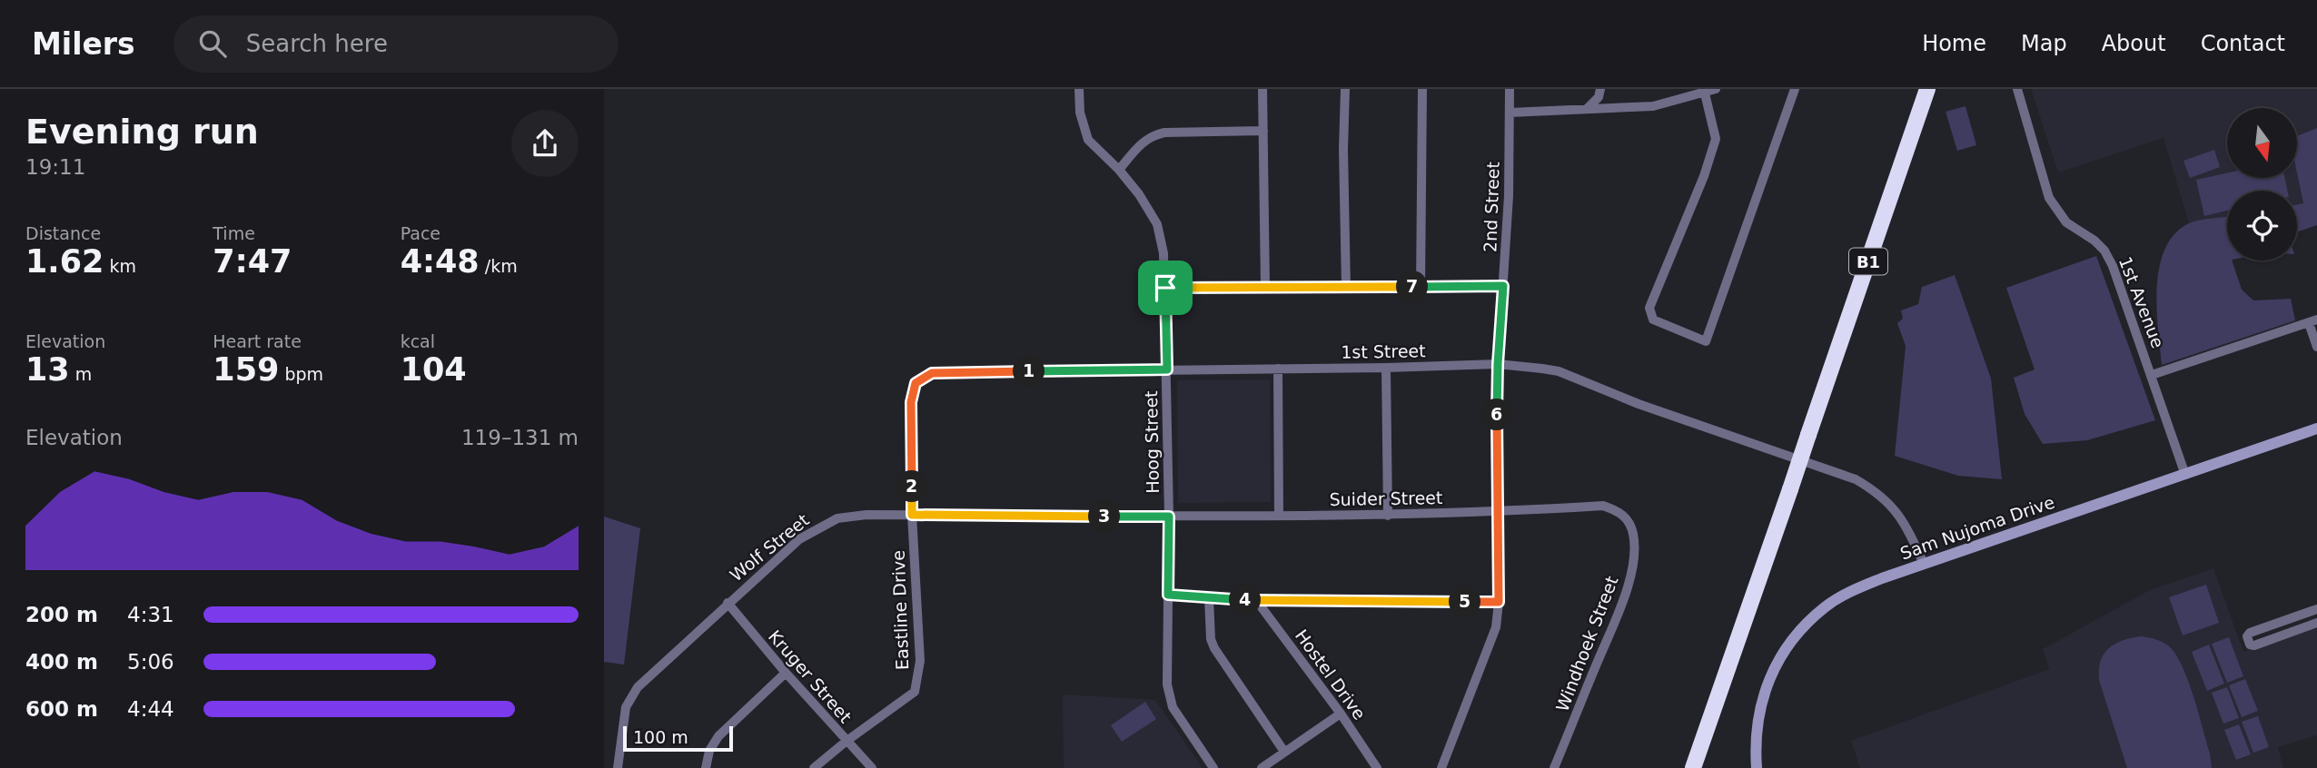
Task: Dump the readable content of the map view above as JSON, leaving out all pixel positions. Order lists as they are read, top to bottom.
{
  "streets": {
    "highway": ["B1"],
    "main road": ["Sam Nujoma Drive"],
    "street": [
      "2nd Street",
      "1st Avenue",
      "1st Street",
      "Hoog Street",
      "Suider Street",
      "Wolf Street",
      "Eastline Drive",
      "Windhoek Street",
      "Hostel Drive",
      "Kruger Street"
    ]
  },
  "crossings": [
    ["2nd Street", "1st Street"],
    ["2nd Street", "Suider Street"],
    ["1st Avenue", "Sam Nujoma Drive"],
    ["1st Street", "Hoog Street"],
    ["1st Street", "Sam Nujoma Drive"],
    ["1st Street", "Wolf Street"],
    ["1st Street", "Eastline Drive"],
    ["Hoog Street", "Suider Street"],
    ["Hoog Street", "Wolf Street"],
    ["Suider Street", "Wolf Street"],
    ["Suider Street", "Windhoek Street"],
    ["Wolf Street", "Eastline Drive"],
    ["Wolf Street", "Kruger Street"],
    ["Eastline Drive", "Kruger Street"]
  ],
  "scale_bar": "100 m",
  "north": "bottom",
  "page": {
    "header": "Milers",
    "search": "Search here",
    "nav": [
      "Home",
      "Map",
      "About",
      "Contact"
    ],
    "heading": ["Evening run", "19:11"],
    "stats": [
      ["Distance", "1.62 km"],
      ["Time", "7:47"],
      ["Pace", "4:48 /km"],
      ["Elevation", "13 m"],
      ["Heart rate", "159 bpm"],
      ["kcal", "104"]
    ],
    "pins": [
      "7",
      "1",
      "6",
      "2",
      "3",
      "4",
      "5"
    ],
    "chart": ["Elevation", "119–131 m"],
    "list": [
      {
        "name": "200 m",
        "note": "4:31"
      },
      {
        "name": "400 m",
        "note": "5:06"
      },
      {
        "name": "600 m",
        "note": "4:44"
      }
    ],
    "scale": "100 m"
  }
}
